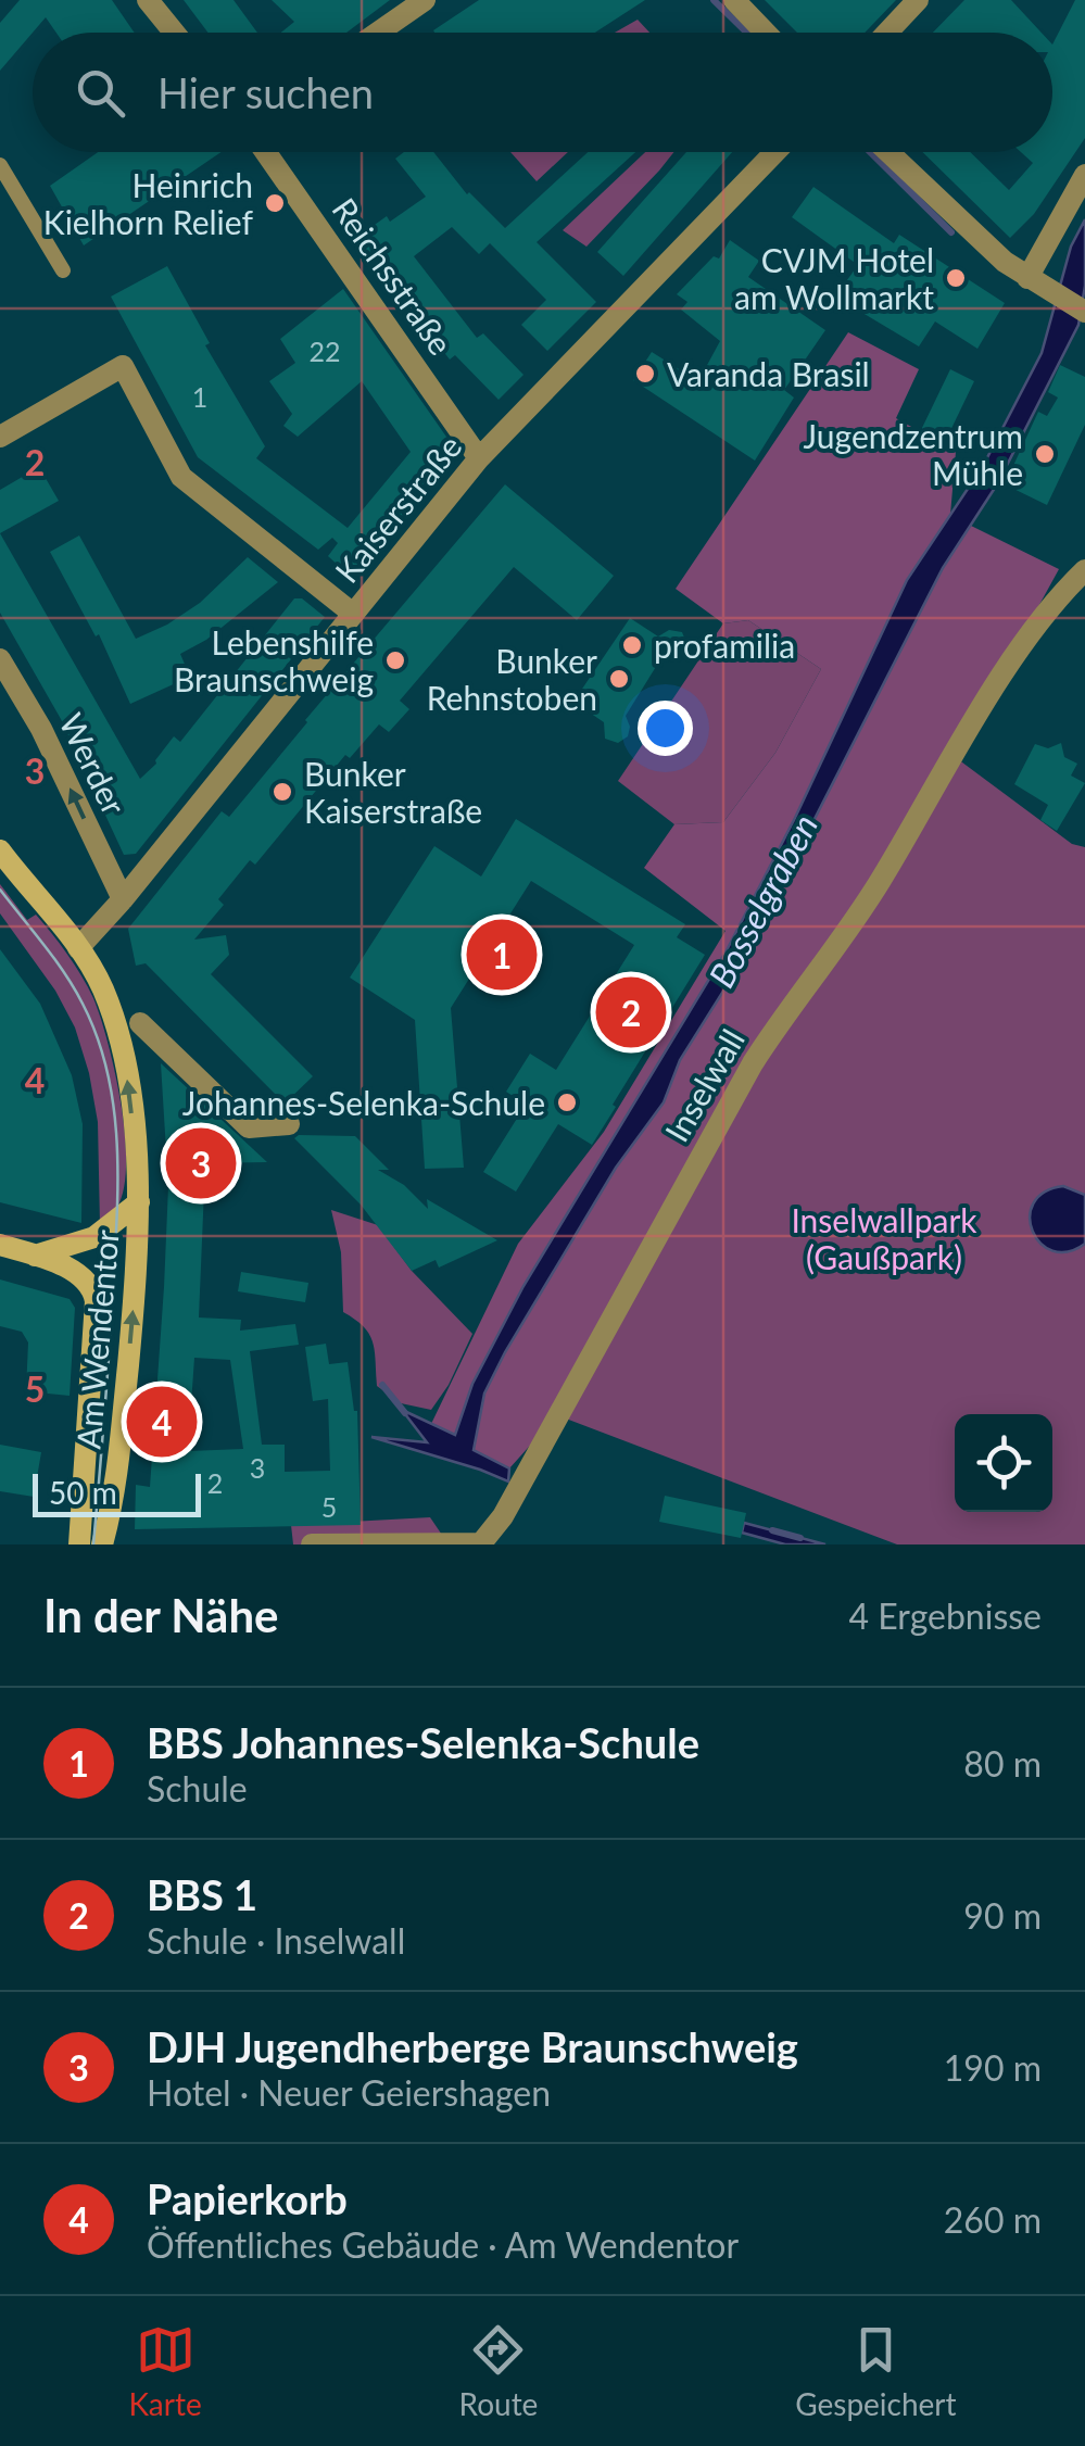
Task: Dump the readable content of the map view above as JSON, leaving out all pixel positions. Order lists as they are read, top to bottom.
{
  "streets": {
    "main road": ["Am Wendentor"],
    "street": [
      "Reichsstraße",
      "Kaiserstraße",
      "Werder",
      "Inselwall"
    ]
  },
  "crossings": [
    ["Reichsstraße", "Kaiserstraße"],
    ["Kaiserstraße", "Werder"],
    ["Kaiserstraße", "Am Wendentor"]
  ],
  "one_way": ["Werder", "Am Wendentor"],
  "water": ["Bosselgraben"],
  "parks": ["Inselwallpark (Gaußpark)"],
  "places": [
    "Heinrich Kielhorn Relief",
    "CVJM Hotel am Wollmarkt",
    "Varanda Brasil",
    "Jugendzentrum Mühle",
    "profamilia",
    "Lebenshilfe Braunschweig",
    "Bunker Rehnstoben",
    "Bunker Kaiserstraße",
    "Johannes-Selenka-Schule"
  ],
  "house_numbers": [
    "22",
    "1",
    "3",
    "2",
    "5"
  ],
  "scale_bar": "50 m",
  "page": {
    "search": "Hier suchen",
    "pins": [
      "1",
      "2",
      "3",
      "4"
    ],
    "scale": "50 m",
    "heading": ["In der Nähe", "4 Ergebnisse"],
    "list": [
      {
        "mark": "1",
        "name": "BBS Johannes-Selenka-Schule",
        "note": "Schule",
        "value": "80 m"
      },
      {
        "mark": "2",
        "name": "BBS 1",
        "note": "Schule · Inselwall",
        "value": "90 m"
      },
      {
        "mark": "3",
        "name": "DJH Jugendherberge Braunschweig",
        "note": "Hotel · Neuer Geiershagen",
        "value": "190 m"
      },
      {
        "mark": "4",
        "name": "Papierkorb",
        "note": "Öffentliches Gebäude · Am Wendentor",
        "value": "260 m"
      }
    ],
    "nav": ["Karte", "Route", "Gespeichert"]
  },
  "grid": {
    "rows": [
      "2",
      "3",
      "4",
      "5"
    ]
  }
}
